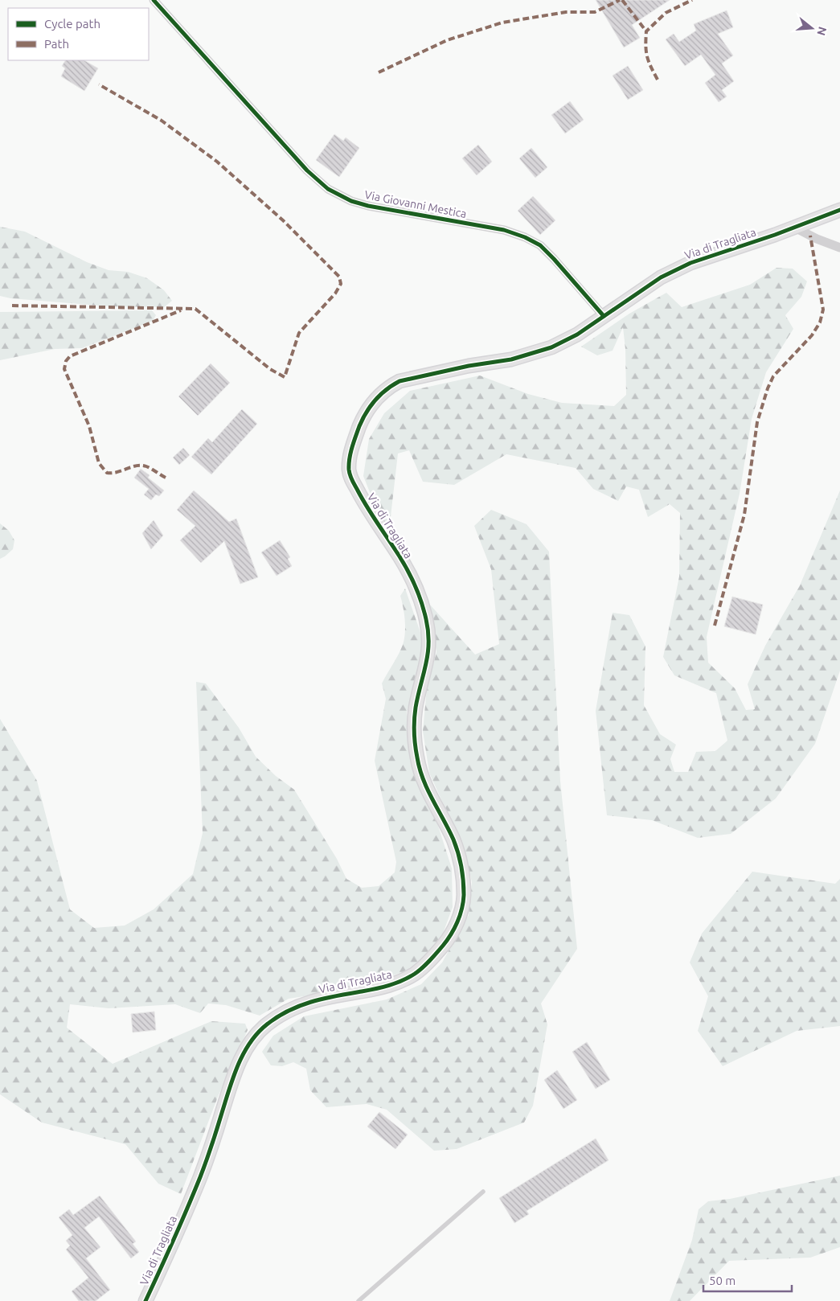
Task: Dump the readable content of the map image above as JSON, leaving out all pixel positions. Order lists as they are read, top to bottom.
{
  "streets": {
    "street": ["Via Giovanni Mestica", "Via di Tragliata"]
  },
  "crossings": [
    ["Via Giovanni Mestica", "Via di Tragliata"]
  ],
  "legend": ["Cycle path", "Path"],
  "scale_bar": "50 m",
  "north": "right"
}
